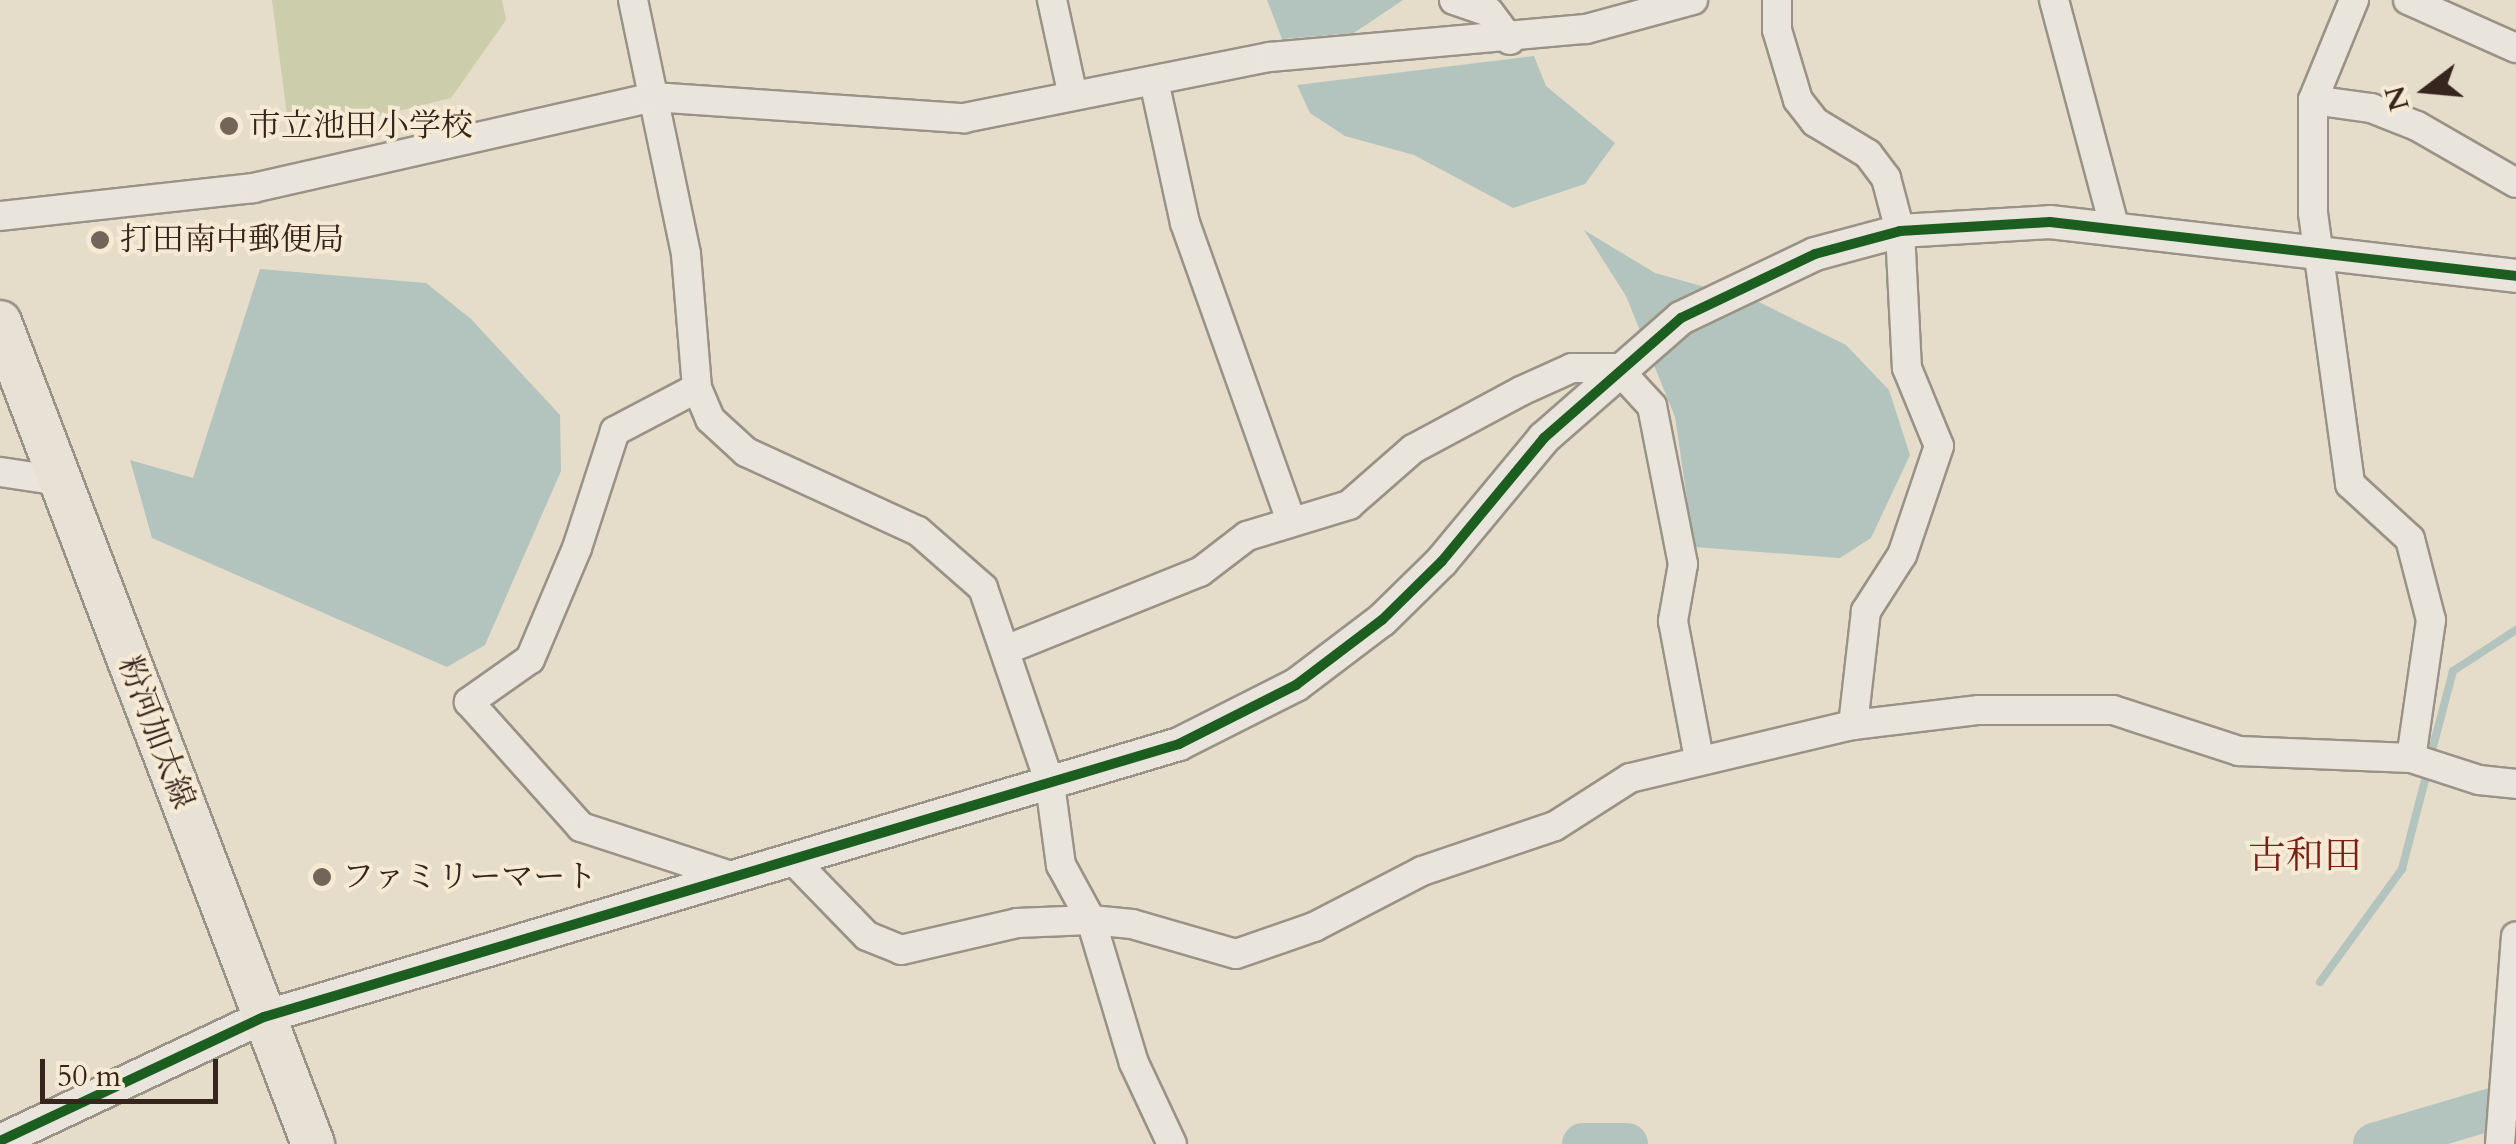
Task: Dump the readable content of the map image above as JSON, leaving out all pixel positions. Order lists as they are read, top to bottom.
{
  "streets": {
    "main road": ["粉河加太線"]
  },
  "districts": ["古和田"],
  "places": ["市立池田小学校", "打田南中郵便局", "ファミリーマート"],
  "scale_bar": "50 m",
  "north": "left"
}
